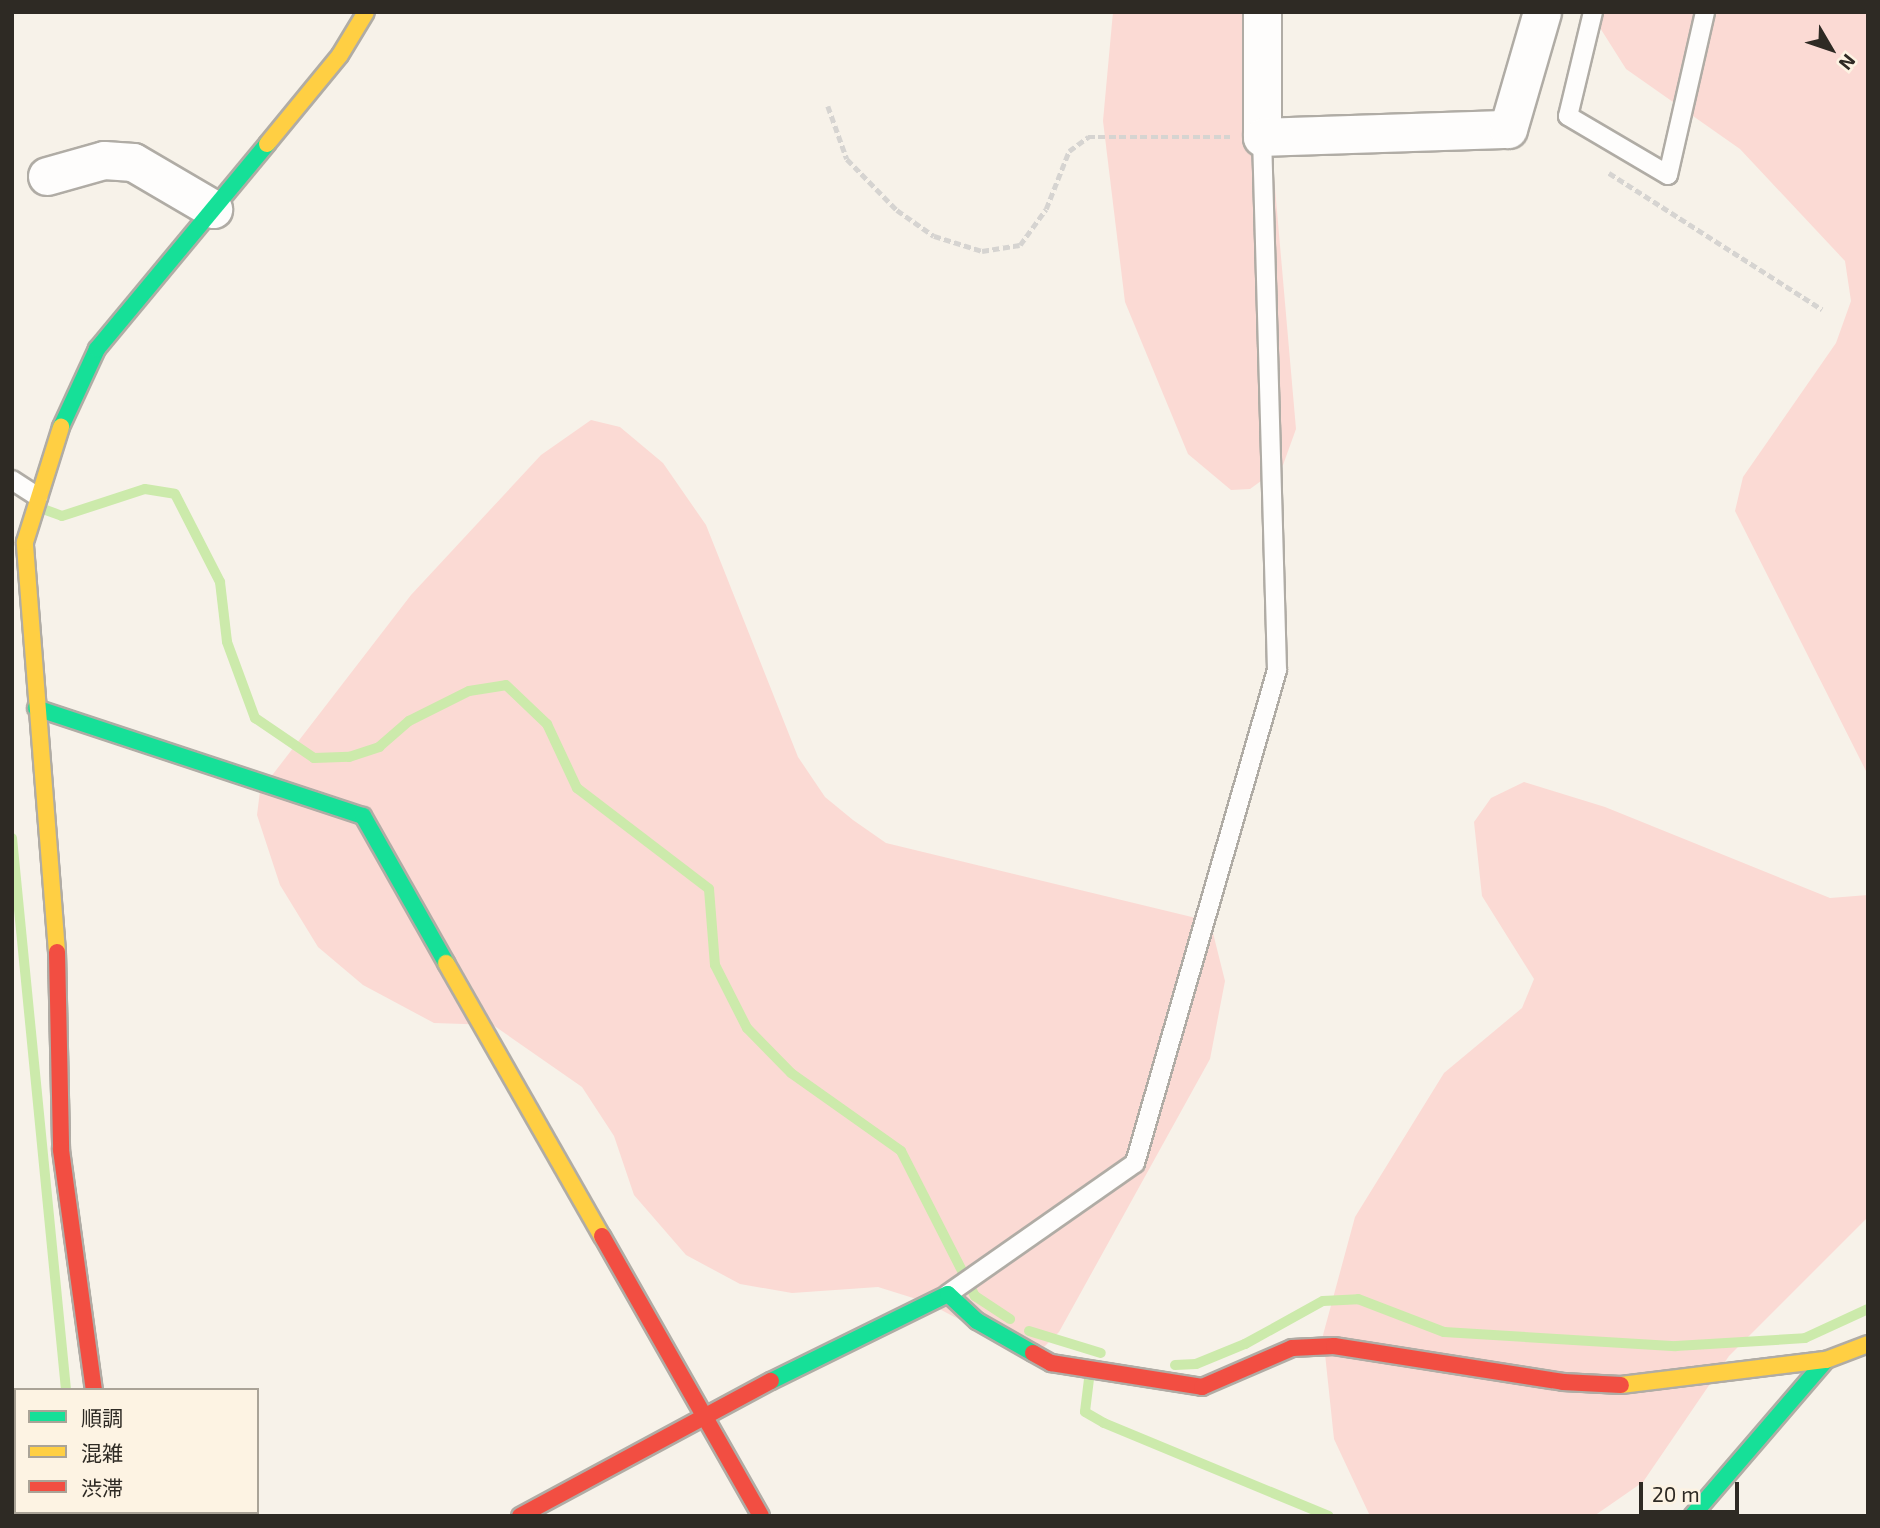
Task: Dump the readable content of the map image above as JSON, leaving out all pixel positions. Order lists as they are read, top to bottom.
{
  "legend": ["順調", "混雑", "渋滞"],
  "scale_bar": "20 m",
  "north": "bottom right"
}
